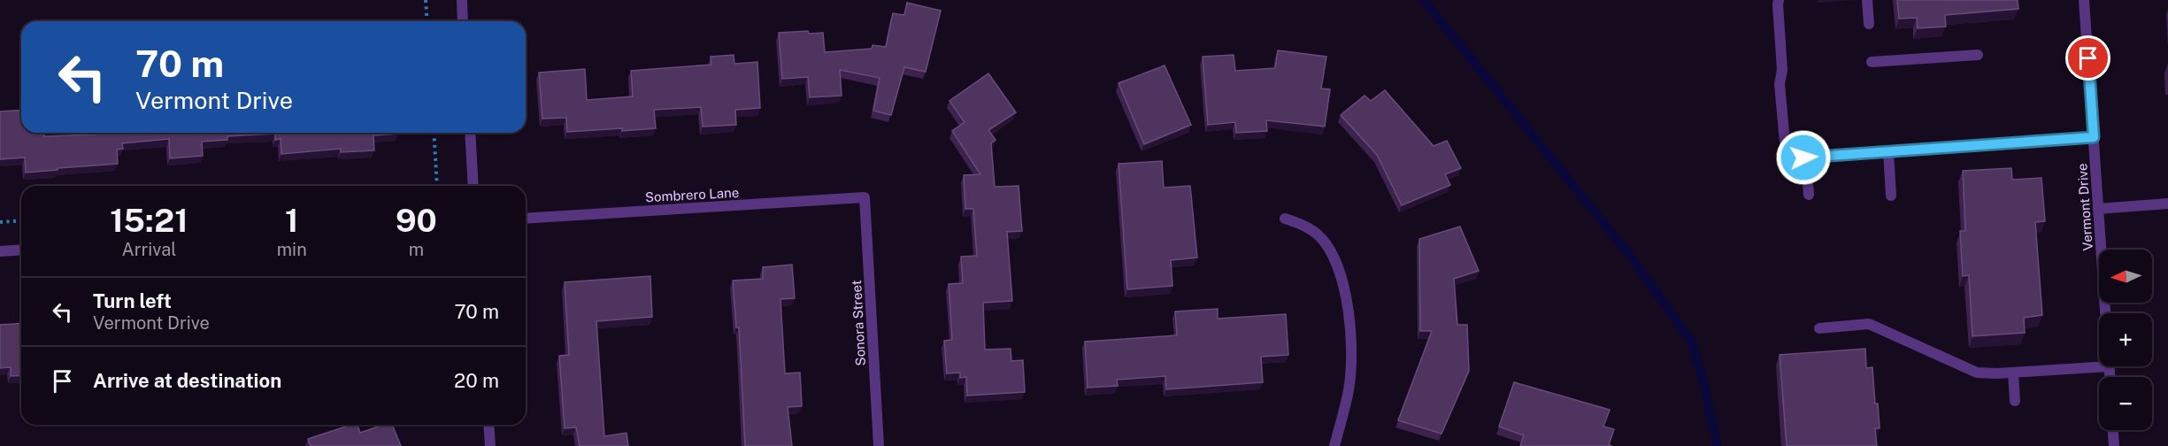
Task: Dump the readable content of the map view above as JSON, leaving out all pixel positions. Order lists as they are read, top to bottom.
{
  "streets": {
    "street": ["Sombrero Lane", "Vermont Drive", "Sonora Street"]
  },
  "crossings": [
    ["Sombrero Lane", "Sonora Street"]
  ],
  "north": "left",
  "page": {
    "turn": ["70 m", "Vermont Drive"],
    "eta": [
      "15:21",
      "Arrival",
      "1",
      "min",
      "90",
      "m"
    ],
    "map_buttons": ["+", "−"],
    "list": [
      {
        "name": "Turn left",
        "note": "Vermont Drive",
        "value": "70 m"
      },
      {
        "name": "Arrive at destination",
        "value": "20 m"
      }
    ]
  }
}
